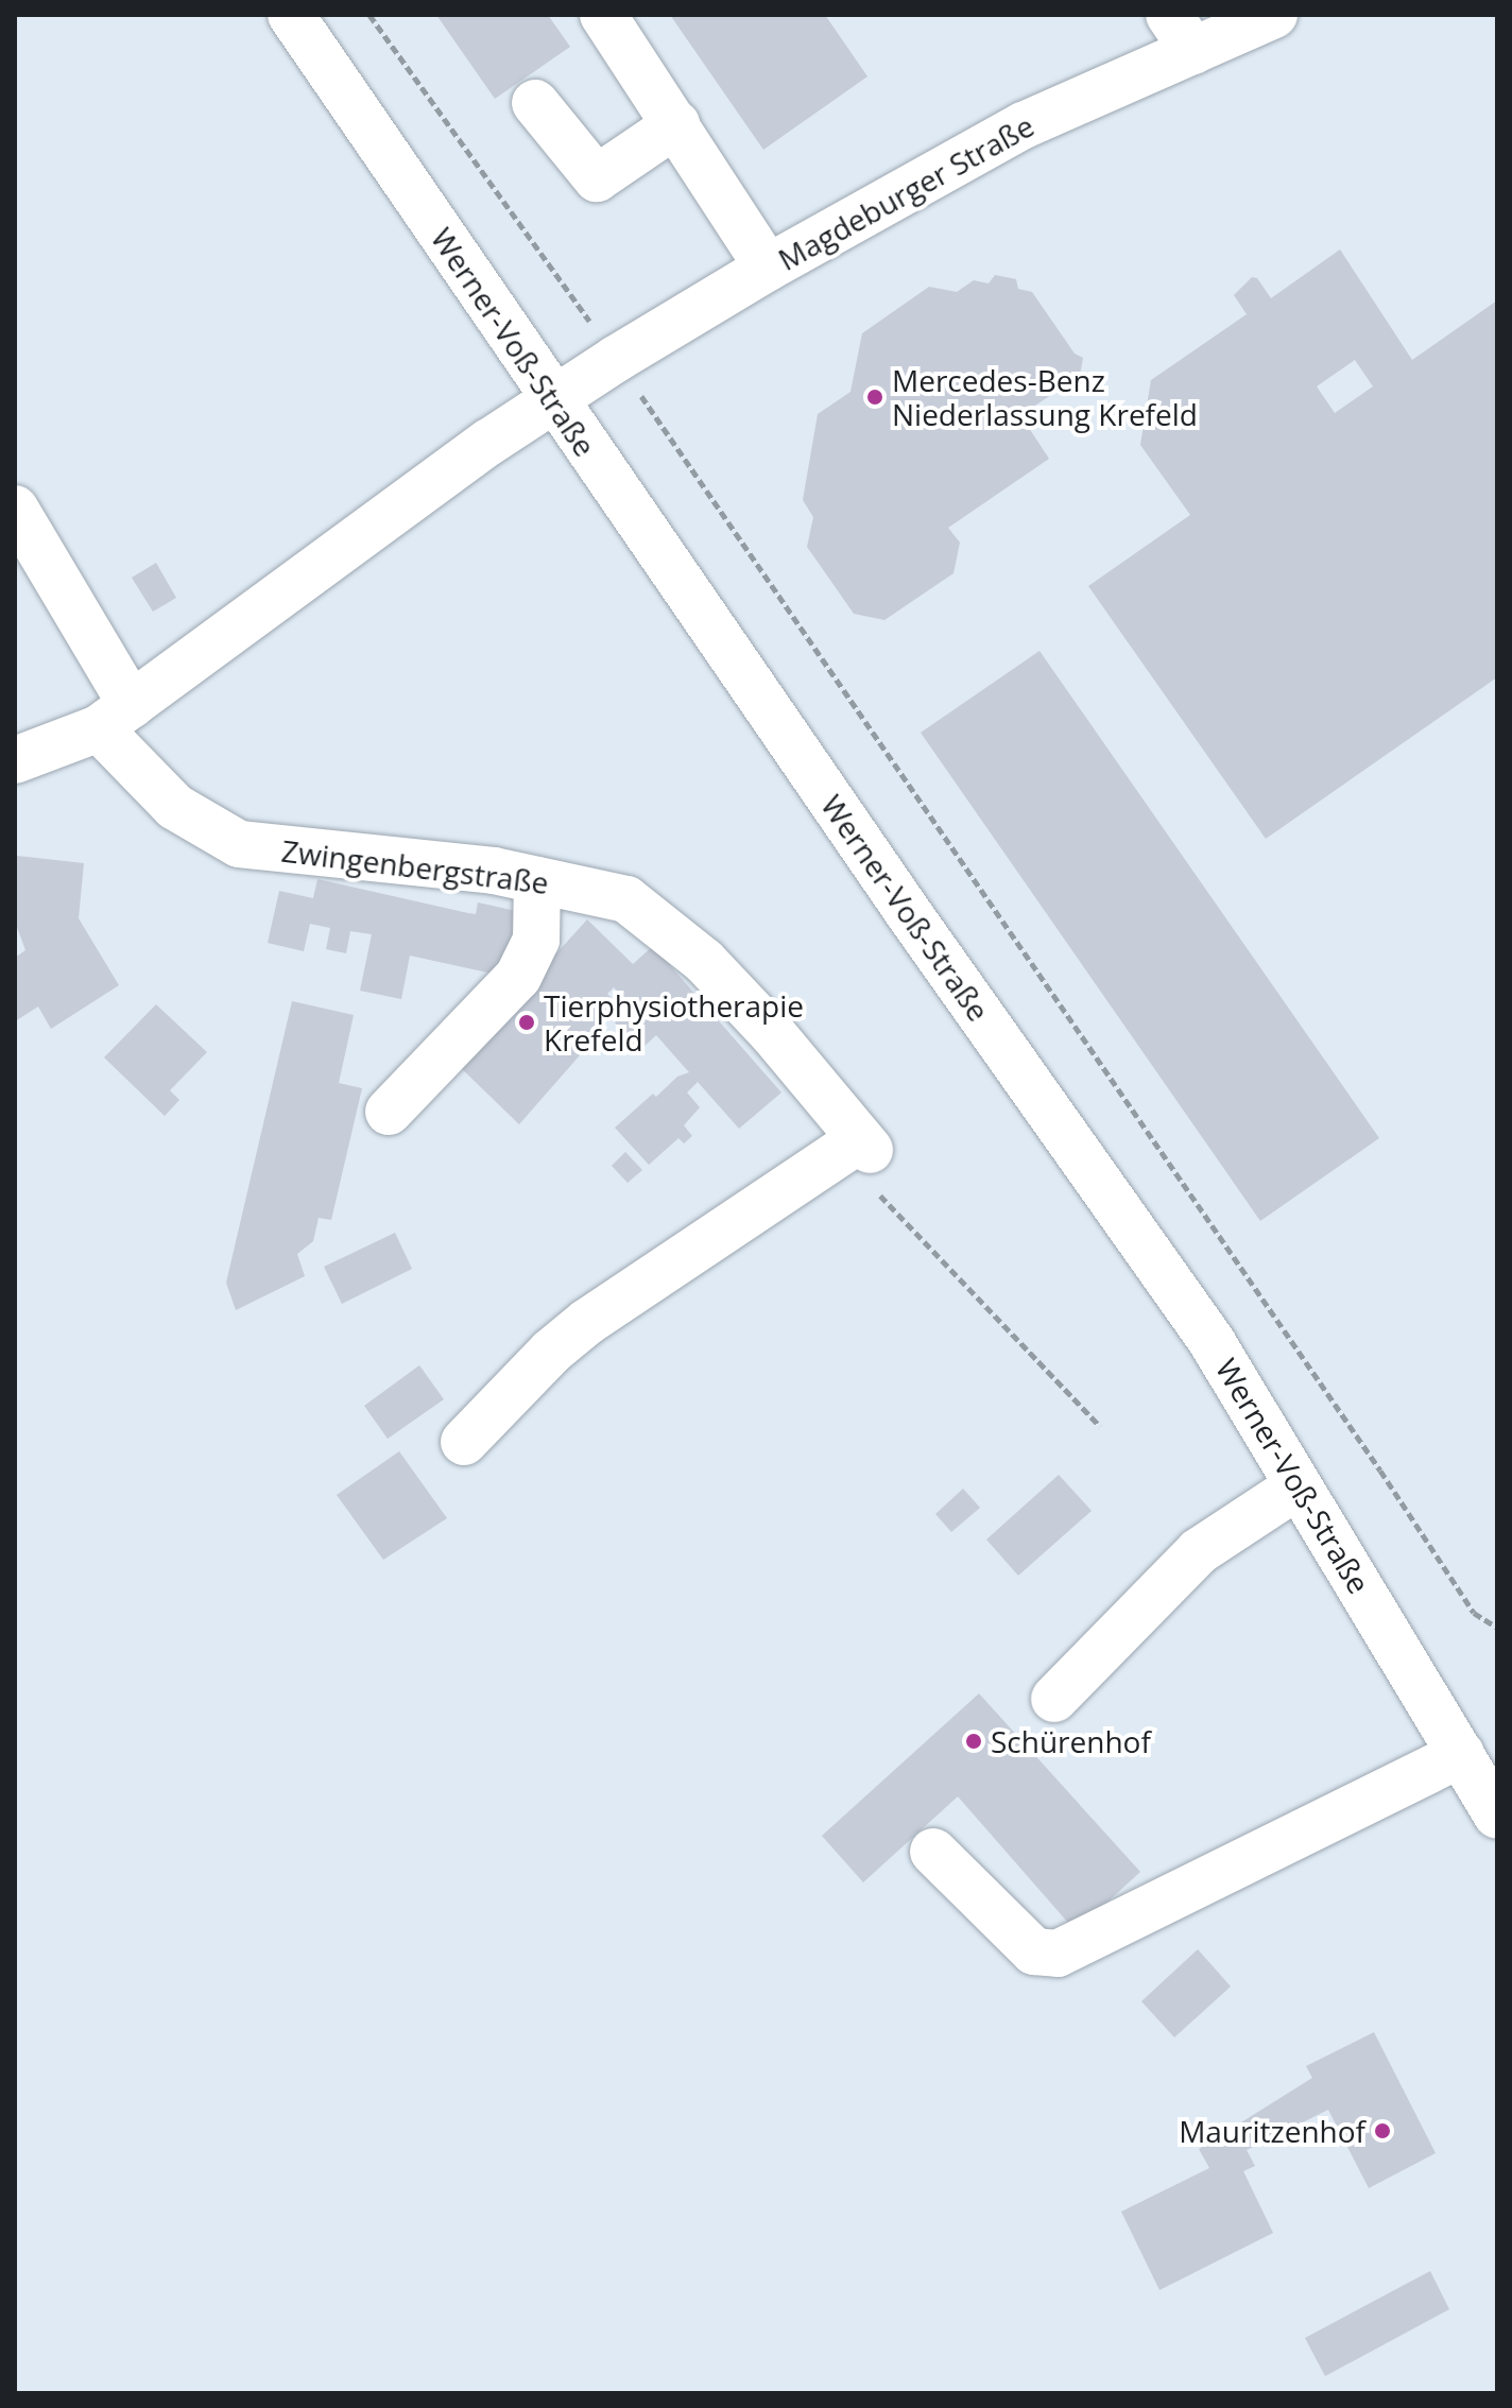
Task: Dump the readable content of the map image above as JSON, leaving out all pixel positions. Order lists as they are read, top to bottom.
{
  "streets": {
    "street": ["Magdeburger Straße", "Werner-Voß-Straße", "Zwingenbergstraße"]
  },
  "crossings": [
    ["Magdeburger Straße", "Werner-Voß-Straße"]
  ],
  "places": [
    "Mercedes-Benz Niederlassung Krefeld",
    "Tierphysiotherapie Krefeld",
    "Schürenhof",
    "Mauritzenhof"
  ]
}
